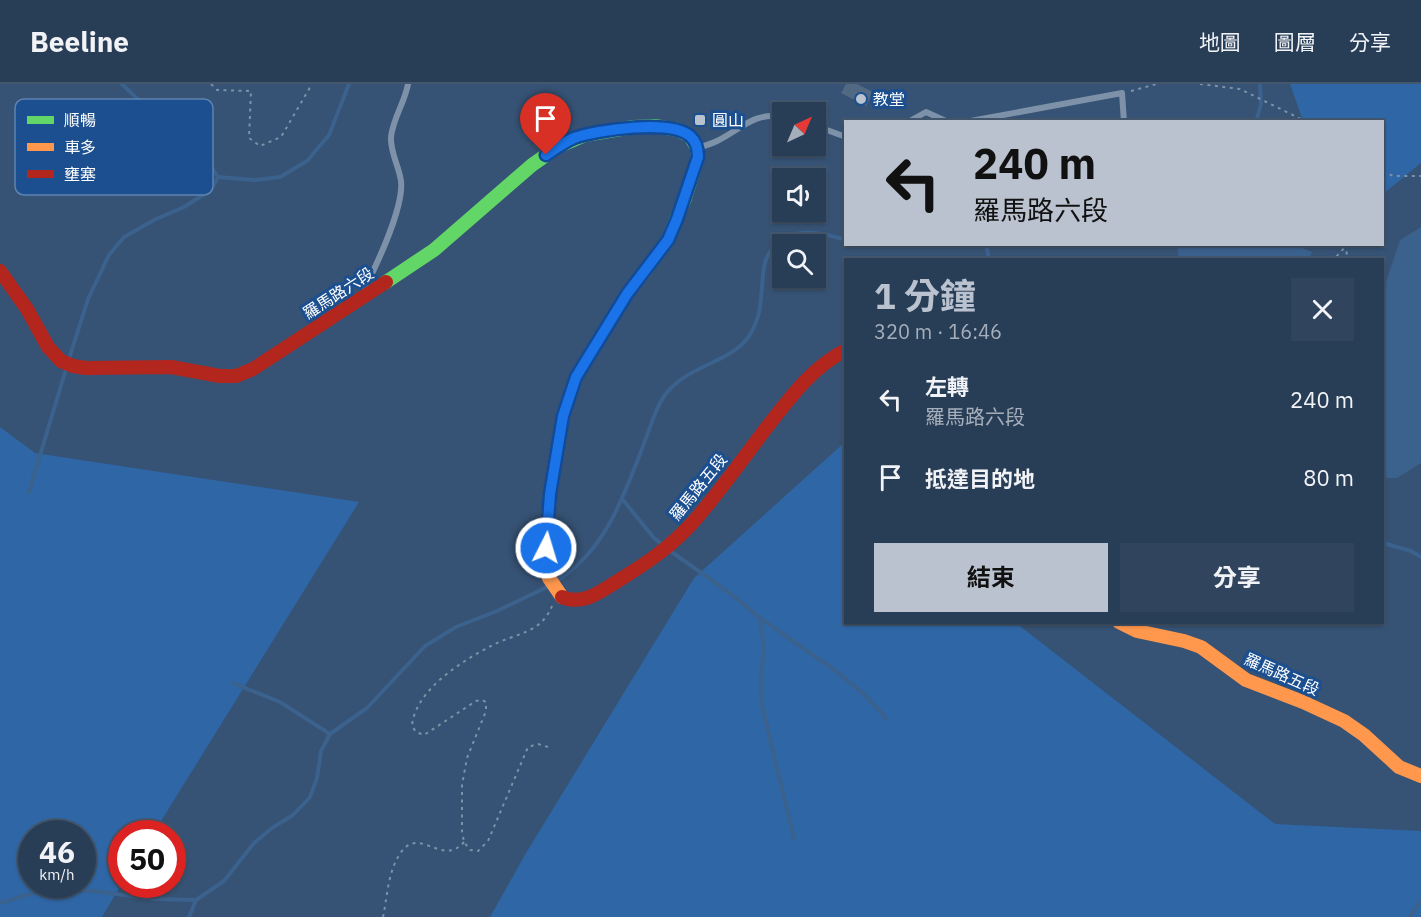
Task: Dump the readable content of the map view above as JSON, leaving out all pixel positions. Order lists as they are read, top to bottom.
{
  "streets": {
    "main road": ["羅馬路六段", "羅馬路五段"]
  },
  "places": {
    "other": ["教堂"],
    "transit": ["圓山"]
  },
  "legend": ["順暢", "車多", "壅塞"],
  "north": "top right",
  "page": {
    "header": "Beeline",
    "nav": ["地圖", "圖層", "分享"],
    "turn": ["240 m", "羅馬路六段"],
    "heading": ["1 分鐘", "320 m · 16:46"],
    "list": [
      {
        "name": "左轉",
        "note": "羅馬路六段",
        "value": "240 m"
      },
      {
        "name": "抵達目的地",
        "value": "80 m"
      }
    ],
    "buttons": ["結束", "分享"],
    "speed": "46 km/h",
    "limit": "50"
  }
}
